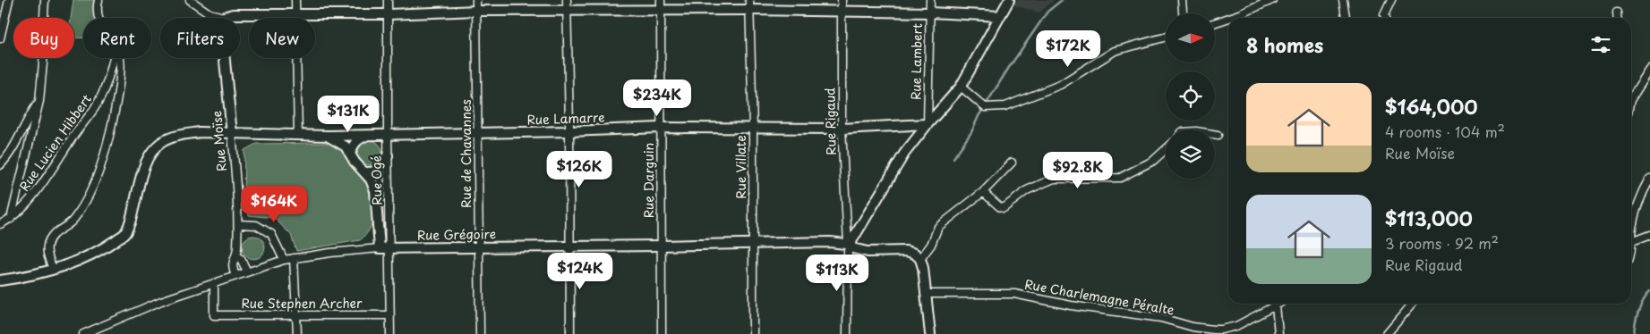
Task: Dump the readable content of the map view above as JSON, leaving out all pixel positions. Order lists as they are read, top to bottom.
{
  "streets": {
    "main road": ["Rue Lamarre", "Rue Moïse", "Rue Grégoire"],
    "street": [
      "Rue Lambert",
      "Rue Rigaud",
      "Rue Lucien Hibbert",
      "Rue de Chavannes",
      "Rue Villate",
      "Rue Ogé",
      "Rue Darguin",
      "Rue Charlemagne Péralte",
      "Rue Stephen Archer"
    ]
  },
  "crossings": [
    ["Rue Lambert", "Rue Lamarre"],
    ["Rue Lamarre", "Rue Rigaud"],
    ["Rue Lamarre", "Rue Moïse"],
    ["Rue Lamarre", "Rue de Chavannes"],
    ["Rue Lamarre", "Rue Villate"],
    ["Rue Lamarre", "Rue Ogé"],
    ["Rue Lamarre", "Rue Darguin"],
    ["Rue Rigaud", "Rue Grégoire"],
    ["Rue Moïse", "Rue Grégoire"],
    ["Rue de Chavannes", "Rue Grégoire"],
    ["Rue Villate", "Rue Grégoire"],
    ["Rue Ogé", "Rue Grégoire"],
    ["Rue Ogé", "Rue Stephen Archer"],
    ["Rue Darguin", "Rue Grégoire"],
    ["Rue Grégoire", "Rue Stephen Archer"]
  ],
  "north": "right",
  "page": {
    "chip": [
      "Buy",
      "Rent",
      "Filters",
      "New"
    ],
    "heading": "8 homes",
    "price": [
      "$172K",
      "$234K",
      "$131K",
      "$126K",
      "$92.8K",
      "$164K",
      "$124K",
      "$113K"
    ],
    "list": [
      {
        "name": "$164,000",
        "note": "4 rooms · 104 m² · Rue Moïse"
      },
      {
        "name": "$113,000",
        "note": "3 rooms · 92 m² · Rue Rigaud"
      }
    ]
  }
}
